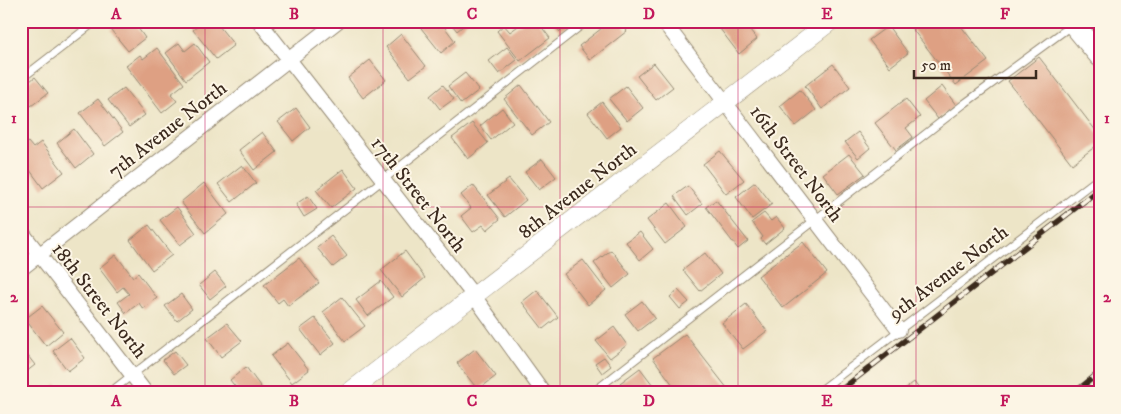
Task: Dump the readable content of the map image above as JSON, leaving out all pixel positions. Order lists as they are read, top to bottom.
{
  "streets": {
    "street": [
      "7th Avenue North",
      "16th Street North",
      "8th Avenue North",
      "17th Street North",
      "18th Street North"
    ],
    "lane": ["9th Avenue North"]
  },
  "crossings": [
    ["7th Avenue North", "17th Street North"],
    ["7th Avenue North", "18th Street North"],
    ["16th Street North", "8th Avenue North"],
    ["16th Street North", "9th Avenue North"],
    ["8th Avenue North", "17th Street North"]
  ],
  "scale_bar": "50 m",
  "grid": {
    "columns": [
      "A",
      "B",
      "C",
      "D",
      "E",
      "F"
    ],
    "rows": ["1", "2"]
  }
}
